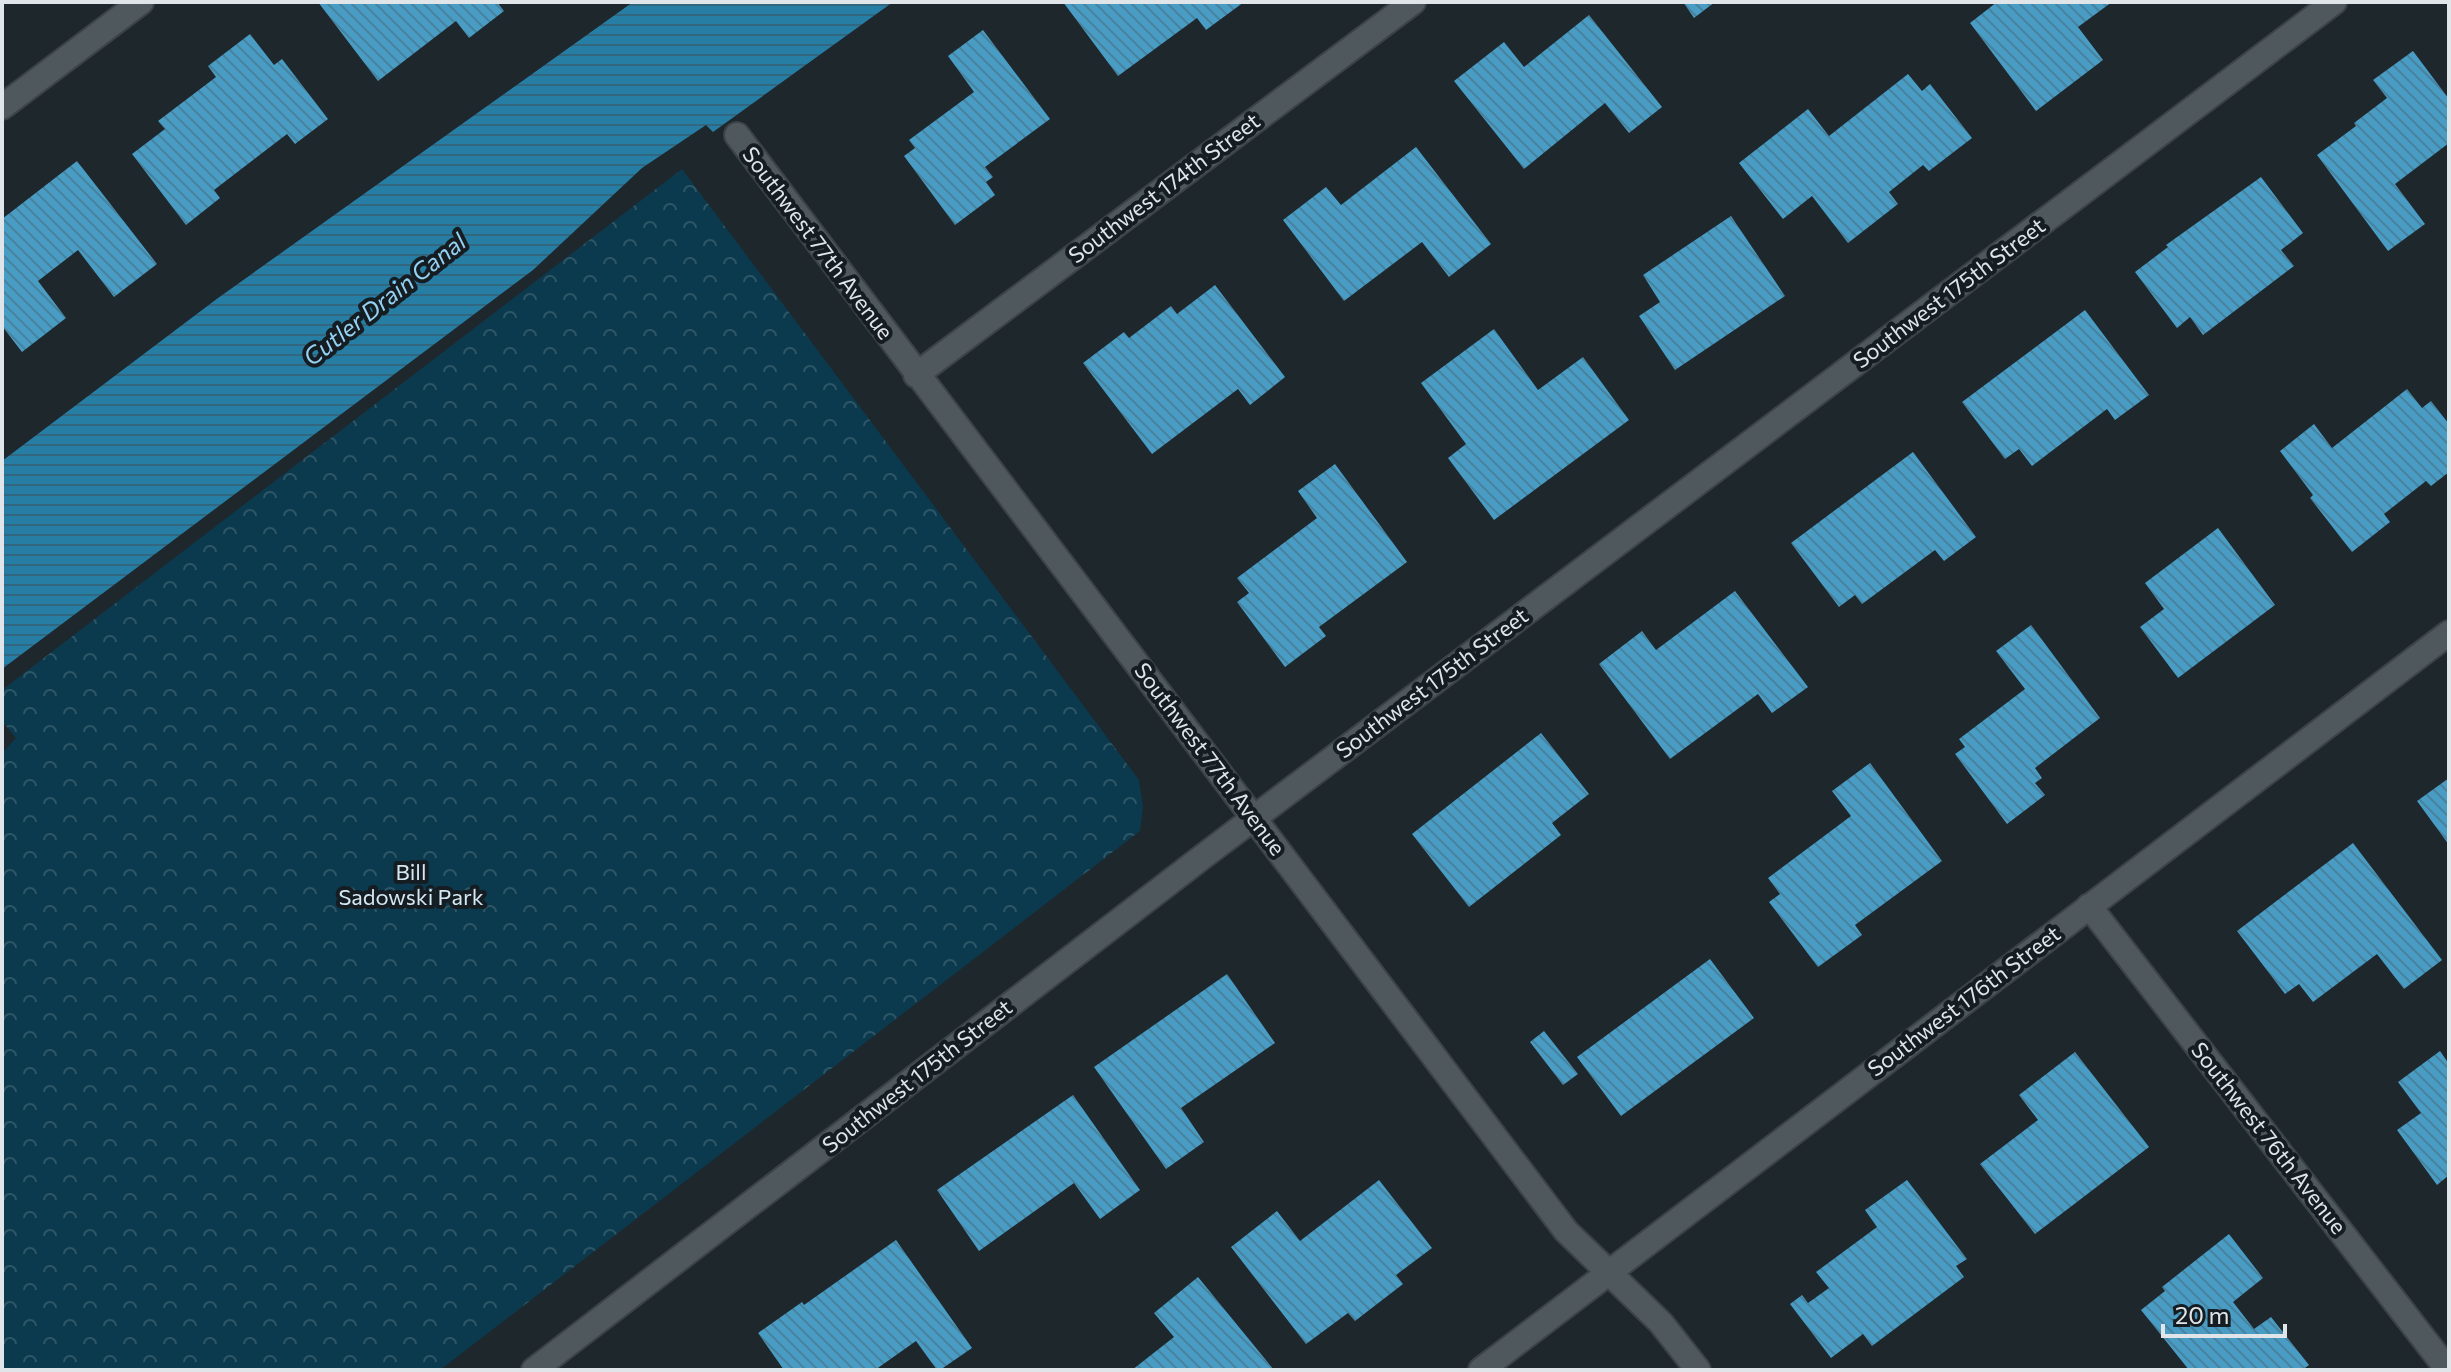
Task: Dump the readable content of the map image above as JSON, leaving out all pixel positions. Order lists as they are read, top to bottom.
{
  "streets": {
    "street": [
      "Southwest 174th Street",
      "Southwest 77th Avenue",
      "Southwest 175th Street",
      "Southwest 176th Street",
      "Southwest 76th Avenue"
    ]
  },
  "crossings": [
    ["Southwest 174th Street", "Southwest 77th Avenue"],
    ["Southwest 77th Avenue", "Southwest 175th Street"],
    ["Southwest 77th Avenue", "Southwest 176th Street"],
    ["Southwest 176th Street", "Southwest 76th Avenue"]
  ],
  "water": ["Cutler Drain Canal"],
  "parks": ["Bill Sadowski Park"],
  "scale_bar": "20 m"
}
